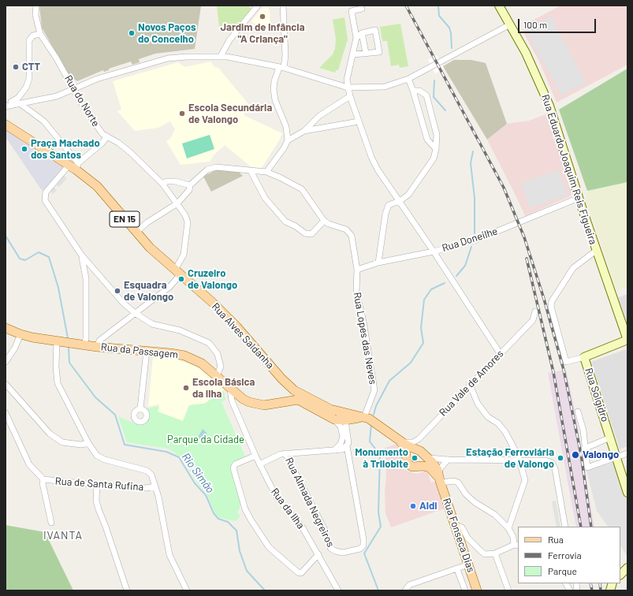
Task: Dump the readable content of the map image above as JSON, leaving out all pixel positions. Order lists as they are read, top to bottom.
{
  "streets": {
    "main road": [
      "Rua Eduardo Joaquim Reis Figueira",
      "EN 15",
      "Rua Alves Saldanha",
      "Rua da Passagem",
      "Rua Solgidro",
      "Rua Fonseca Dias"
    ],
    "street": [
      "Rua do Norte",
      "Rua Doneilhe",
      "Rua Lopes das Neves",
      "Rua Vale de Amores",
      "Rua de Santa Rufina",
      "Rua Almada Negreiros",
      "Rua da Ilha"
    ]
  },
  "crossings": [
    ["Rua do Norte", "EN 15"],
    ["Rua do Norte", "Rua Alves Saldanha"],
    ["Rua do Norte", "Rua da Passagem"],
    ["Rua Eduardo Joaquim Reis Figueira", "Rua Doneilhe"],
    ["Rua Eduardo Joaquim Reis Figueira", "Rua Solgidro"],
    ["EN 15", "Rua Alves Saldanha"],
    ["Rua Doneilhe", "Rua Lopes das Neves"],
    ["Rua Alves Saldanha", "Rua da Passagem"],
    ["Rua da Passagem", "Rua da Ilha"],
    ["Rua Vale de Amores", "Rua Fonseca Dias"]
  ],
  "districts": ["IVANTA"],
  "water": ["Rio Simão"],
  "parks": ["Parque da Cidade"],
  "places": [
    "Jardim de Infância \"A Criança\"",
    "Novos Paços do Concelho",
    "CTT",
    "Escola Secundária de Valongo",
    "Praça Machado dos Santos",
    "Cruzeiro de Valongo",
    "Esquadra de Valongo",
    "Escola Básica da Ilha",
    "Valongo",
    "Monumento à Trilobite",
    "Estação Ferroviária de Valongo",
    "Aldi"
  ],
  "legend": ["Rua", "Ferrovia", "Parque"],
  "scale_bar": "100 m"
}
